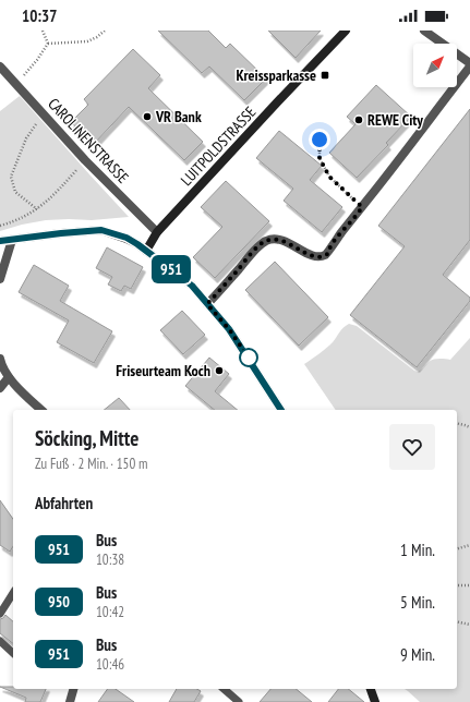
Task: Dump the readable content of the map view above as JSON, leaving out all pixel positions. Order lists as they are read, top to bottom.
{
  "streets": {
    "street": ["CAROLINENSTRASSE", "LUITPOLDSTRASSE"]
  },
  "crossings": [
    ["CAROLINENSTRASSE", "LUITPOLDSTRASSE"]
  ],
  "places": {
    "transit": ["Kreissparkasse"],
    "other": ["VR Bank", "REWE City", "Friseurteam Koch"]
  },
  "lines": ["bus line 951"],
  "north": "top right",
  "page": {
    "status": "10:37",
    "on_map": "951",
    "heading": [
      ["Söcking, Mitte", "Zu Fuß · 2 Min. · 150 m"],
      "Abfahrten"
    ],
    "list": [
      {
        "mark": "951",
        "name": "Bus",
        "note": "10:38",
        "value": "1 Min."
      },
      {
        "mark": "950",
        "name": "Bus",
        "note": "10:42",
        "value": "5 Min."
      },
      {
        "mark": "951",
        "name": "Bus",
        "note": "10:46",
        "value": "9 Min."
      }
    ]
  }
}
